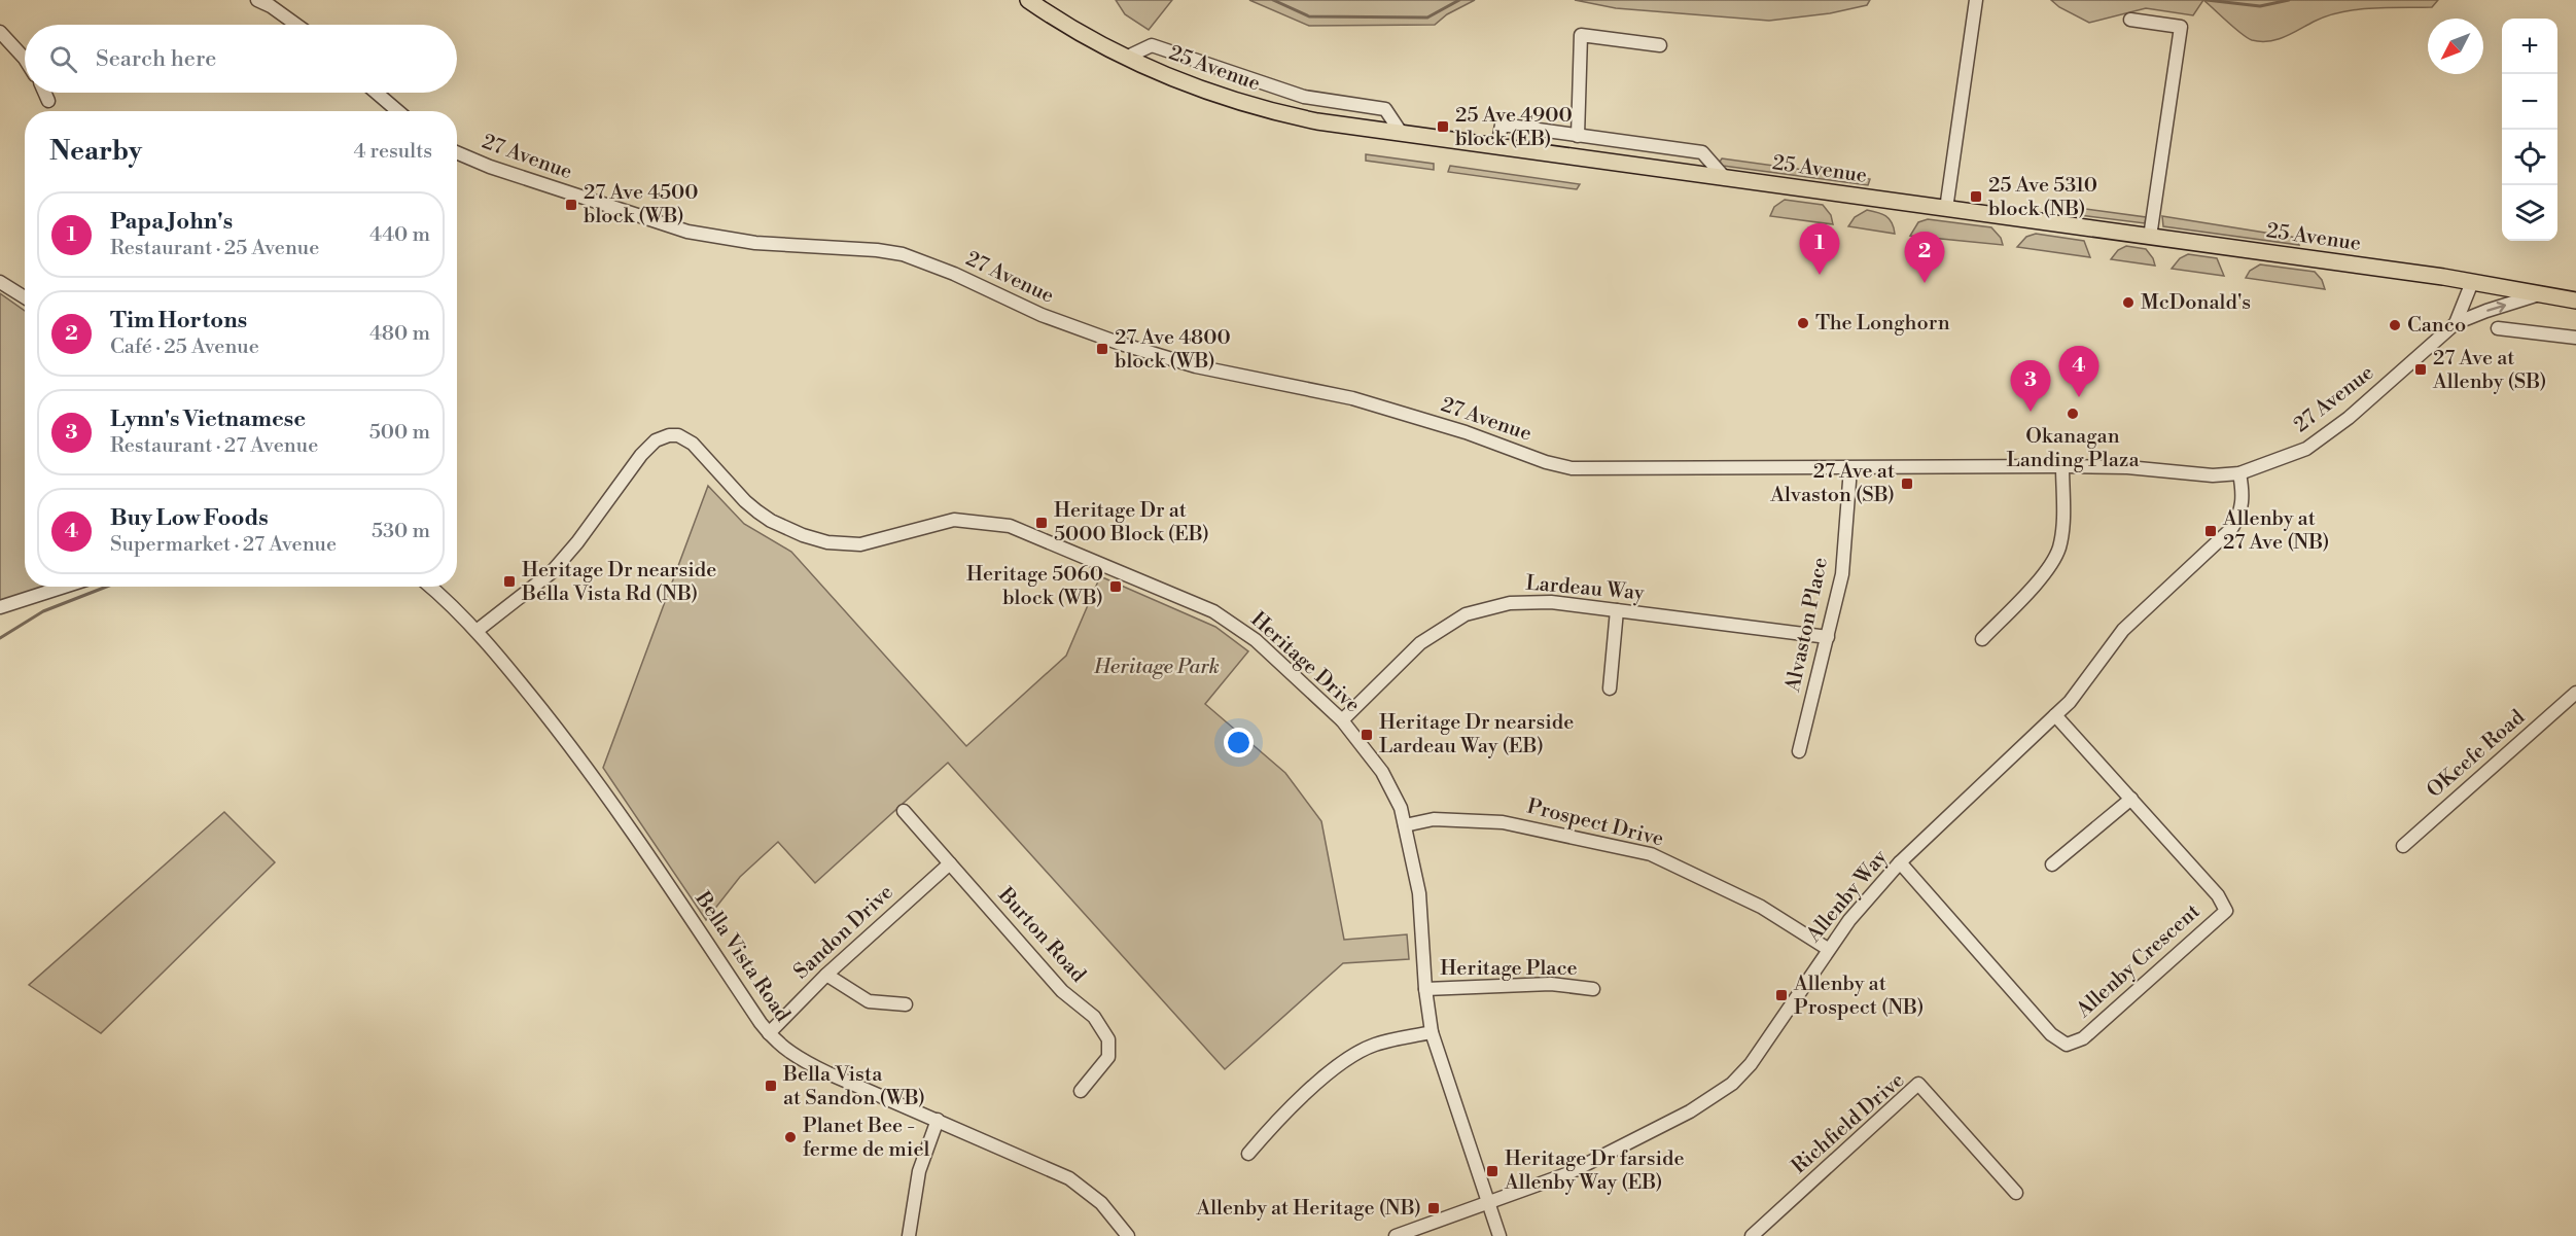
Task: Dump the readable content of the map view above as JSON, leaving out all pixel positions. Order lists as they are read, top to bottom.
{
  "streets": {
    "main road": ["25 Avenue"],
    "street": [
      "27 Avenue",
      "Lardeau Way",
      "Alvaston Place",
      "Heritage Drive",
      "OKeefe Road",
      "Prospect Drive",
      "Allenby Way",
      "Sandon Drive",
      "Burton Road",
      "Bella Vista Road",
      "Allenby Crescent",
      "Heritage Place",
      "Richfield Drive"
    ]
  },
  "crossings": [
    ["25 Avenue", "27 Avenue"],
    ["27 Avenue", "Alvaston Place"],
    ["27 Avenue", "Allenby Way"],
    ["Lardeau Way", "Alvaston Place"],
    ["Lardeau Way", "Heritage Drive"],
    ["Heritage Drive", "Prospect Drive"],
    ["Heritage Drive", "Allenby Way"],
    ["Heritage Drive", "Bella Vista Road"],
    ["Heritage Drive", "Heritage Place"],
    ["Prospect Drive", "Allenby Way"],
    ["Allenby Way", "Allenby Crescent"],
    ["Sandon Drive", "Burton Road"],
    ["Sandon Drive", "Bella Vista Road"]
  ],
  "parks": ["Heritage Park"],
  "places": {
    "transit": [
      "25 Ave 4900 block (EB)",
      "25 Ave 5310 block (NB)",
      "27 Ave 4500 block (WB)",
      "27 Ave 4800 block (WB)",
      "27 Ave at Allenby (SB)",
      "27 Ave at Alvaston (SB)",
      "Heritage Dr at 5000 Block (EB)",
      "Allenby at 27 Ave (NB)",
      "Heritage Dr nearside Bella Vista Rd (NB)",
      "Heritage 5060 block (WB)",
      "Heritage Dr nearside Lardeau Way (EB)",
      "Allenby at Prospect (NB)",
      "Bella Vista at Sandon (WB)",
      "Heritage Dr farside Allenby Way (EB)",
      "Allenby at Heritage (NB)"
    ],
    "other": [
      "McDonald's",
      "The Longhorn",
      "Canco",
      "Okanagan Landing Plaza",
      "Planet Bee - ferme de miel"
    ]
  },
  "north": "bottom left",
  "page": {
    "map_buttons": ["+", "−"],
    "search": "Search here",
    "heading": ["Nearby", "4 results"],
    "list": [
      {
        "mark": "1",
        "name": "Papa John's",
        "note": "Restaurant · 25 Avenue",
        "value": "440 m"
      },
      {
        "mark": "2",
        "name": "Tim Hortons",
        "note": "Café · 25 Avenue",
        "value": "480 m"
      },
      {
        "mark": "3",
        "name": "Lynn's Vietnamese",
        "note": "Restaurant · 27 Avenue",
        "value": "500 m"
      },
      {
        "mark": "4",
        "name": "Buy Low Foods",
        "note": "Supermarket · 27 Avenue",
        "value": "530 m"
      }
    ],
    "pins": [
      "1",
      "2",
      "4",
      "3"
    ]
  }
}
